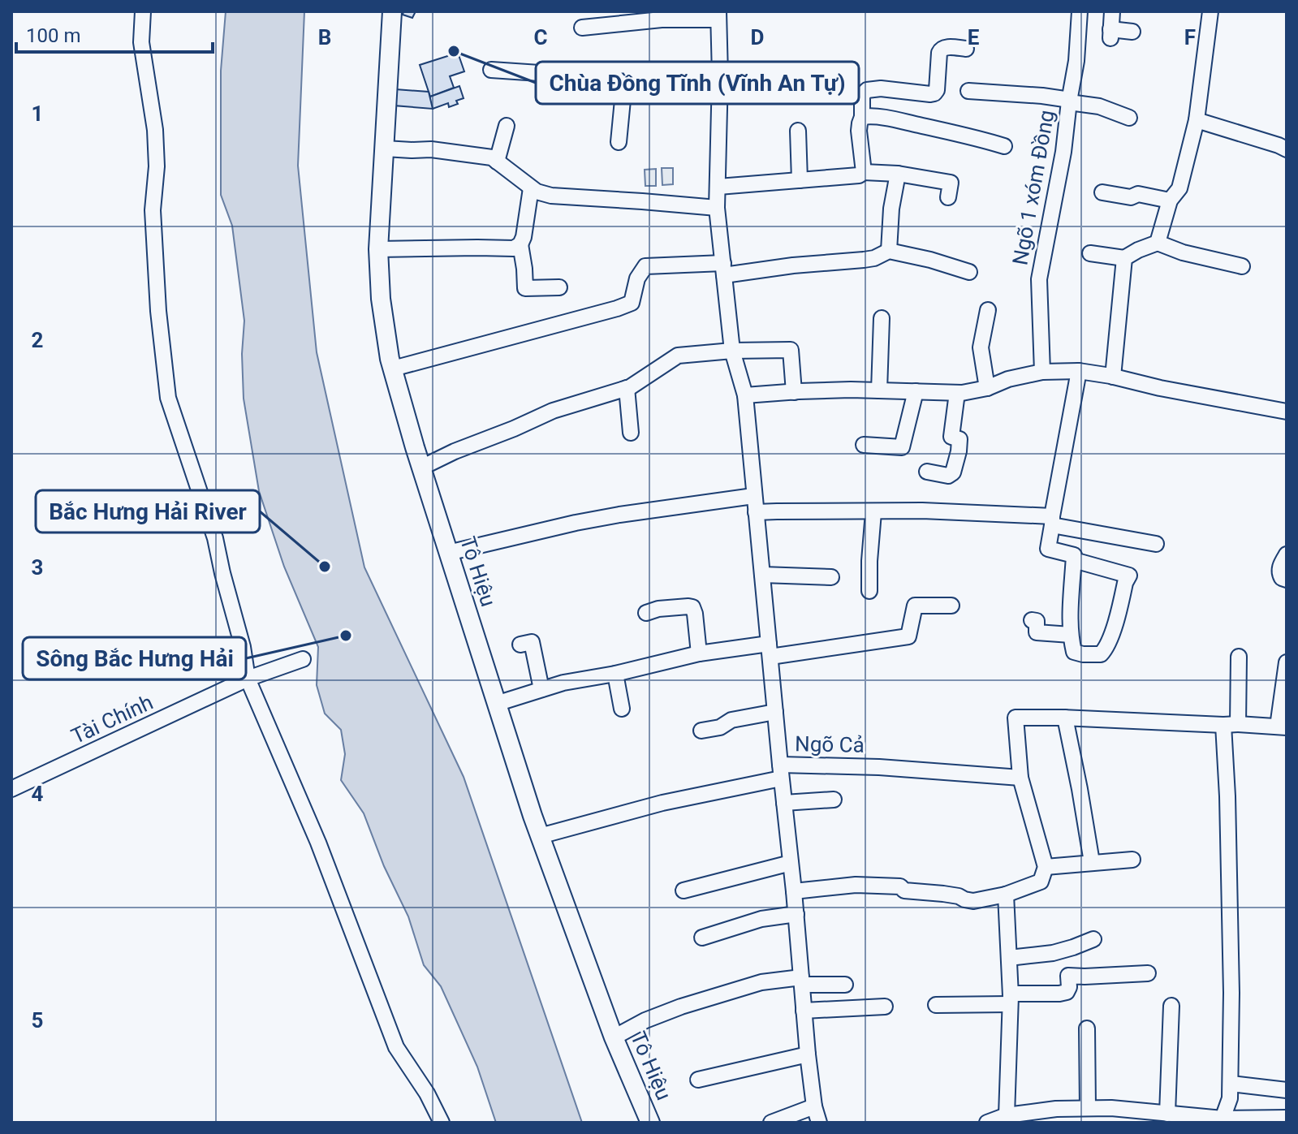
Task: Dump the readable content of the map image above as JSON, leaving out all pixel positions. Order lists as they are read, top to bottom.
{
  "streets": {
    "main road": ["Tô Hiệu"],
    "street": ["Ngõ 1 xóm Đồng", "Tài Chính", "Ngõ Cả"]
  },
  "crossings": [
    ["Tô Hiệu", "Ngõ Cả"]
  ],
  "places": ["Chùa Đồng Tĩnh (Vĩnh An Tự)", "Bắc Hưng Hải River", "Sông Bắc Hưng Hải"],
  "scale_bar": "100 m",
  "grid": {
    "columns": [
      "B",
      "C",
      "D",
      "E",
      "F"
    ],
    "rows": [
      "1",
      "2",
      "3",
      "4",
      "5"
    ]
  }
}
